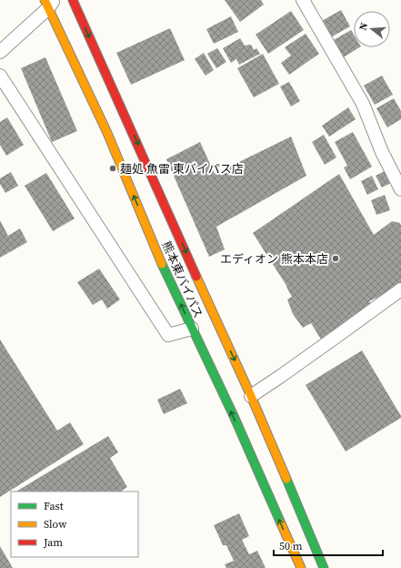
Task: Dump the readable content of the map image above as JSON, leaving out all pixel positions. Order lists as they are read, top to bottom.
{
  "streets": {
    "highway": ["熊本東バイパス"]
  },
  "places": ["麺処 魚雷 東バイパス店", "エディオン 熊本本店"],
  "legend": ["Fast", "Slow", "Jam"],
  "scale_bar": "50 m",
  "north": "left"
}
